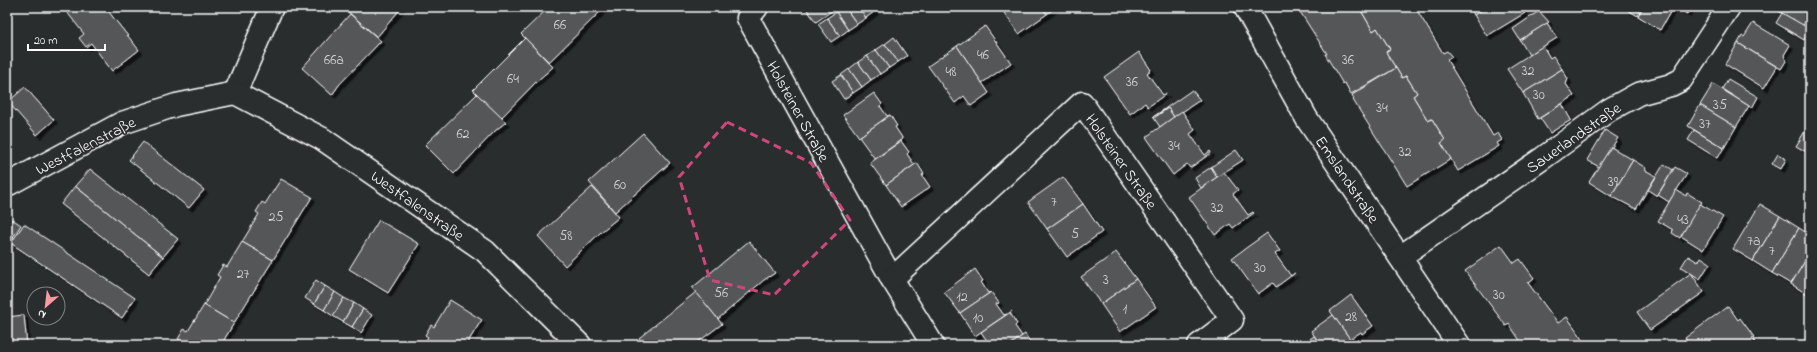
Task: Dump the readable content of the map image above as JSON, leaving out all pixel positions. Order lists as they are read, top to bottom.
{
  "streets": {
    "street": [
      "Holsteiner Straße",
      "Sauerlandstraße",
      "Westfalenstraße",
      "Emslandstraße"
    ]
  },
  "crossings": [
    ["Sauerlandstraße", "Emslandstraße"]
  ],
  "house_numbers": [
    "66",
    "46",
    "66a",
    "36",
    "32",
    "48",
    "64",
    "36",
    "30",
    "35",
    "34",
    "37",
    "62",
    "34",
    "32",
    "39",
    "60",
    "7",
    "32",
    "25",
    "43",
    "5",
    "58",
    "7a",
    "7",
    "30",
    "27",
    "3",
    "56",
    "30",
    "12",
    "1",
    "28",
    "10"
  ],
  "scale_bar": "20 m",
  "north": "bottom left"
}
